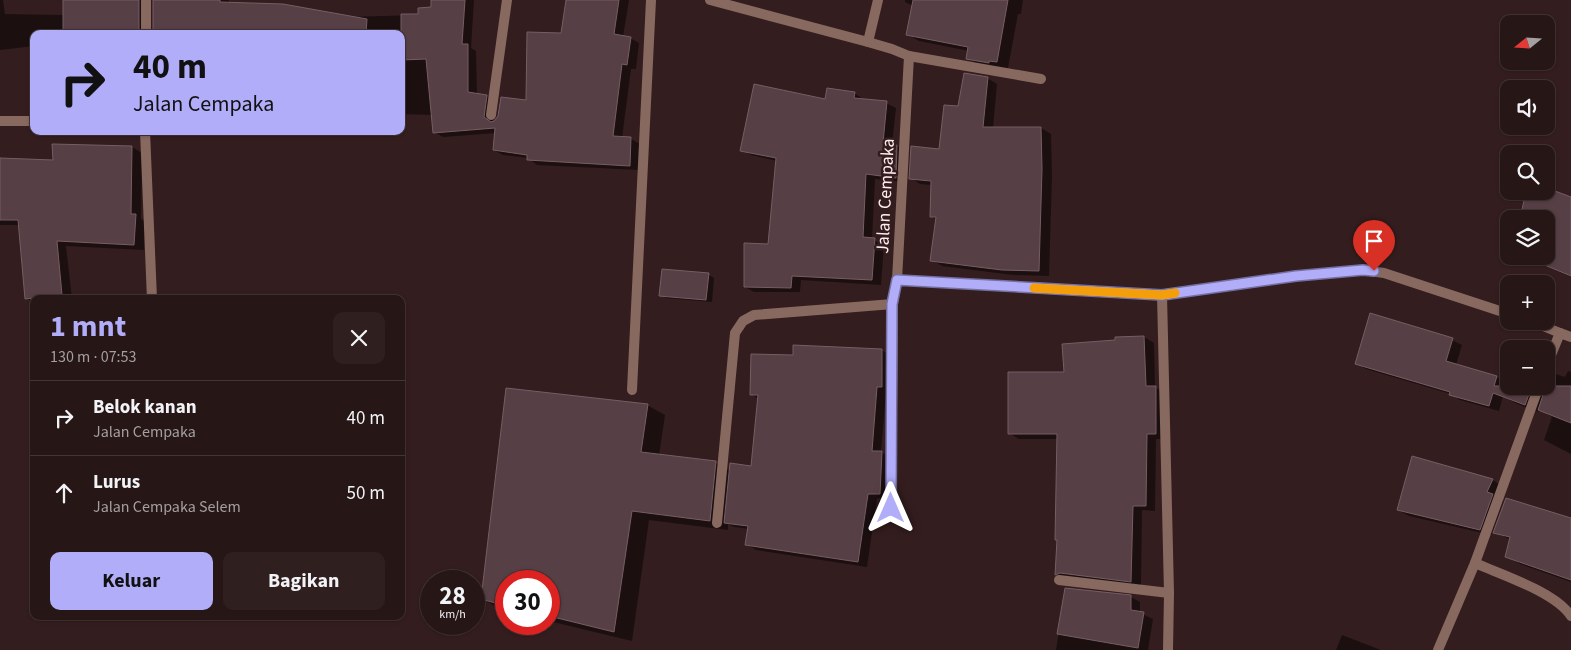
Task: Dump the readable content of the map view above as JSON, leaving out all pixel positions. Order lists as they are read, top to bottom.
{
  "streets": {
    "street": ["Jalan Cempaka"]
  },
  "north": "left",
  "page": {
    "map_buttons": ["+", "−"],
    "turn": ["40 m", "Jalan Cempaka"],
    "heading": ["1 mnt", "130 m · 07:53"],
    "list": [
      {
        "name": "Belok kanan",
        "note": "Jalan Cempaka",
        "value": "40 m"
      },
      {
        "name": "Lurus",
        "note": "Jalan Cempaka Selem",
        "value": "50 m"
      }
    ],
    "buttons": ["Keluar", "Bagikan"],
    "speed": "28 km/h",
    "limit": "30"
  }
}
